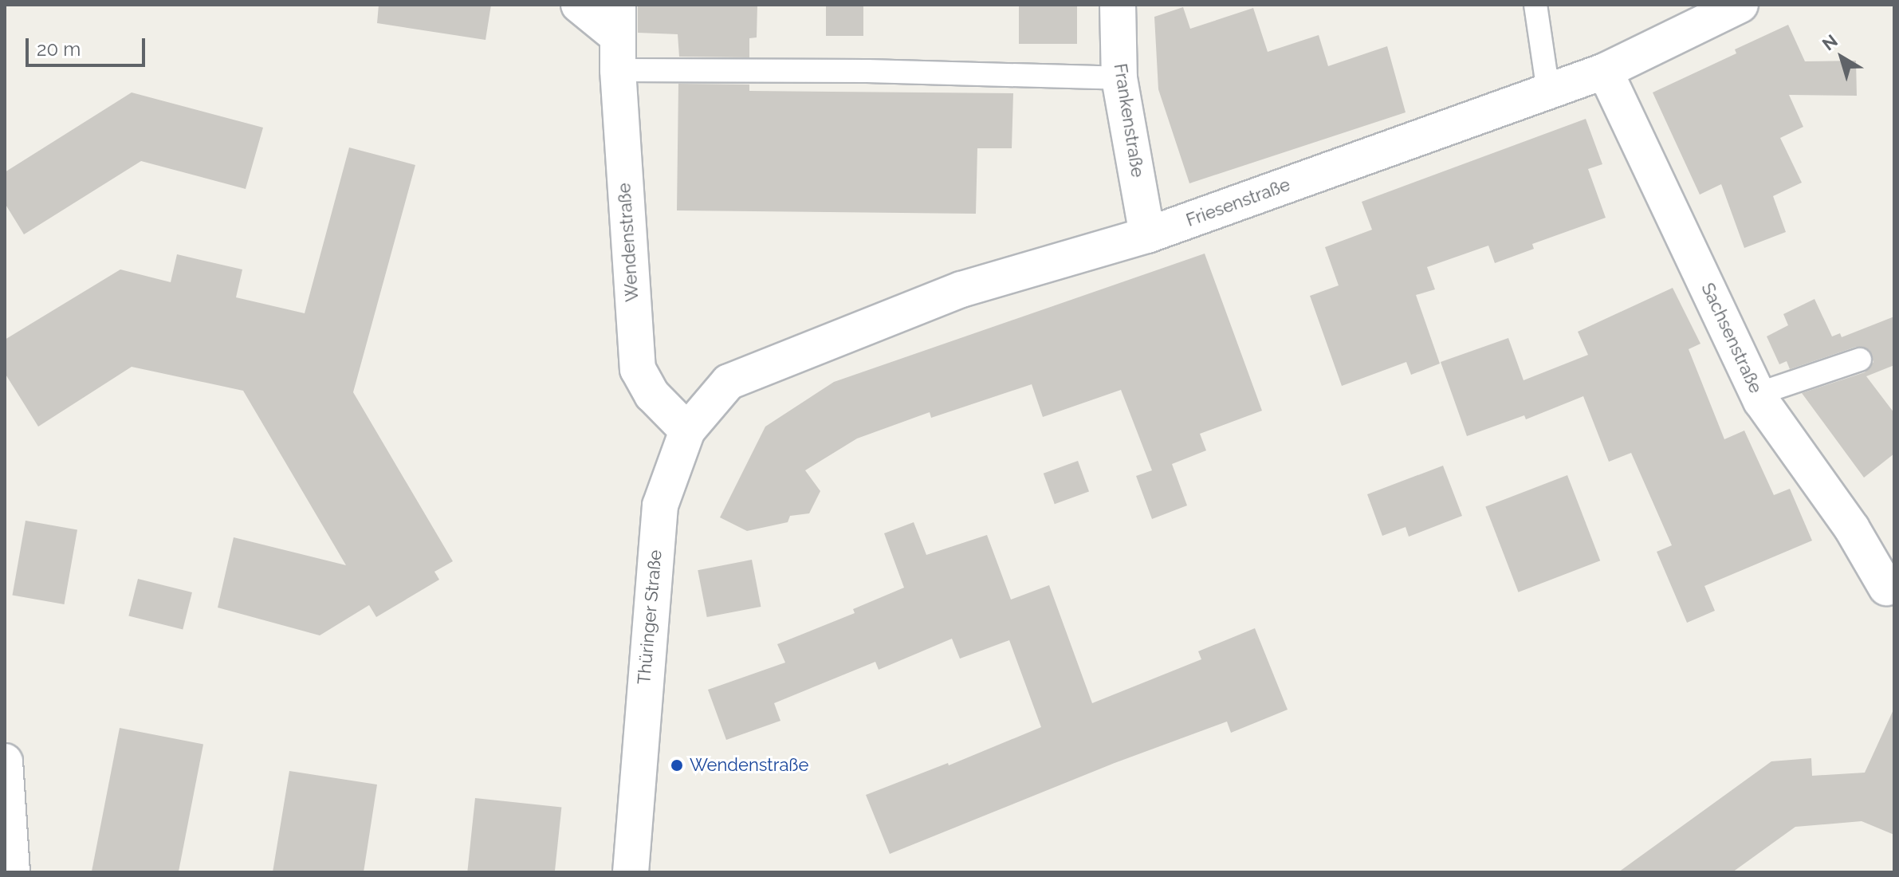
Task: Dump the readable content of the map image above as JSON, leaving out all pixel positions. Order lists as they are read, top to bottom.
{
  "streets": {
    "street": [
      "Frankenstraße",
      "Friesenstraße",
      "Wendenstraße",
      "Sachsenstraße",
      "Thüringer Straße"
    ]
  },
  "crossings": [
    ["Frankenstraße", "Friesenstraße"],
    ["Friesenstraße", "Sachsenstraße"],
    ["Friesenstraße", "Thüringer Straße"],
    ["Wendenstraße", "Thüringer Straße"]
  ],
  "places": ["Wendenstraße"],
  "scale_bar": "20 m",
  "north": "top left"
}
